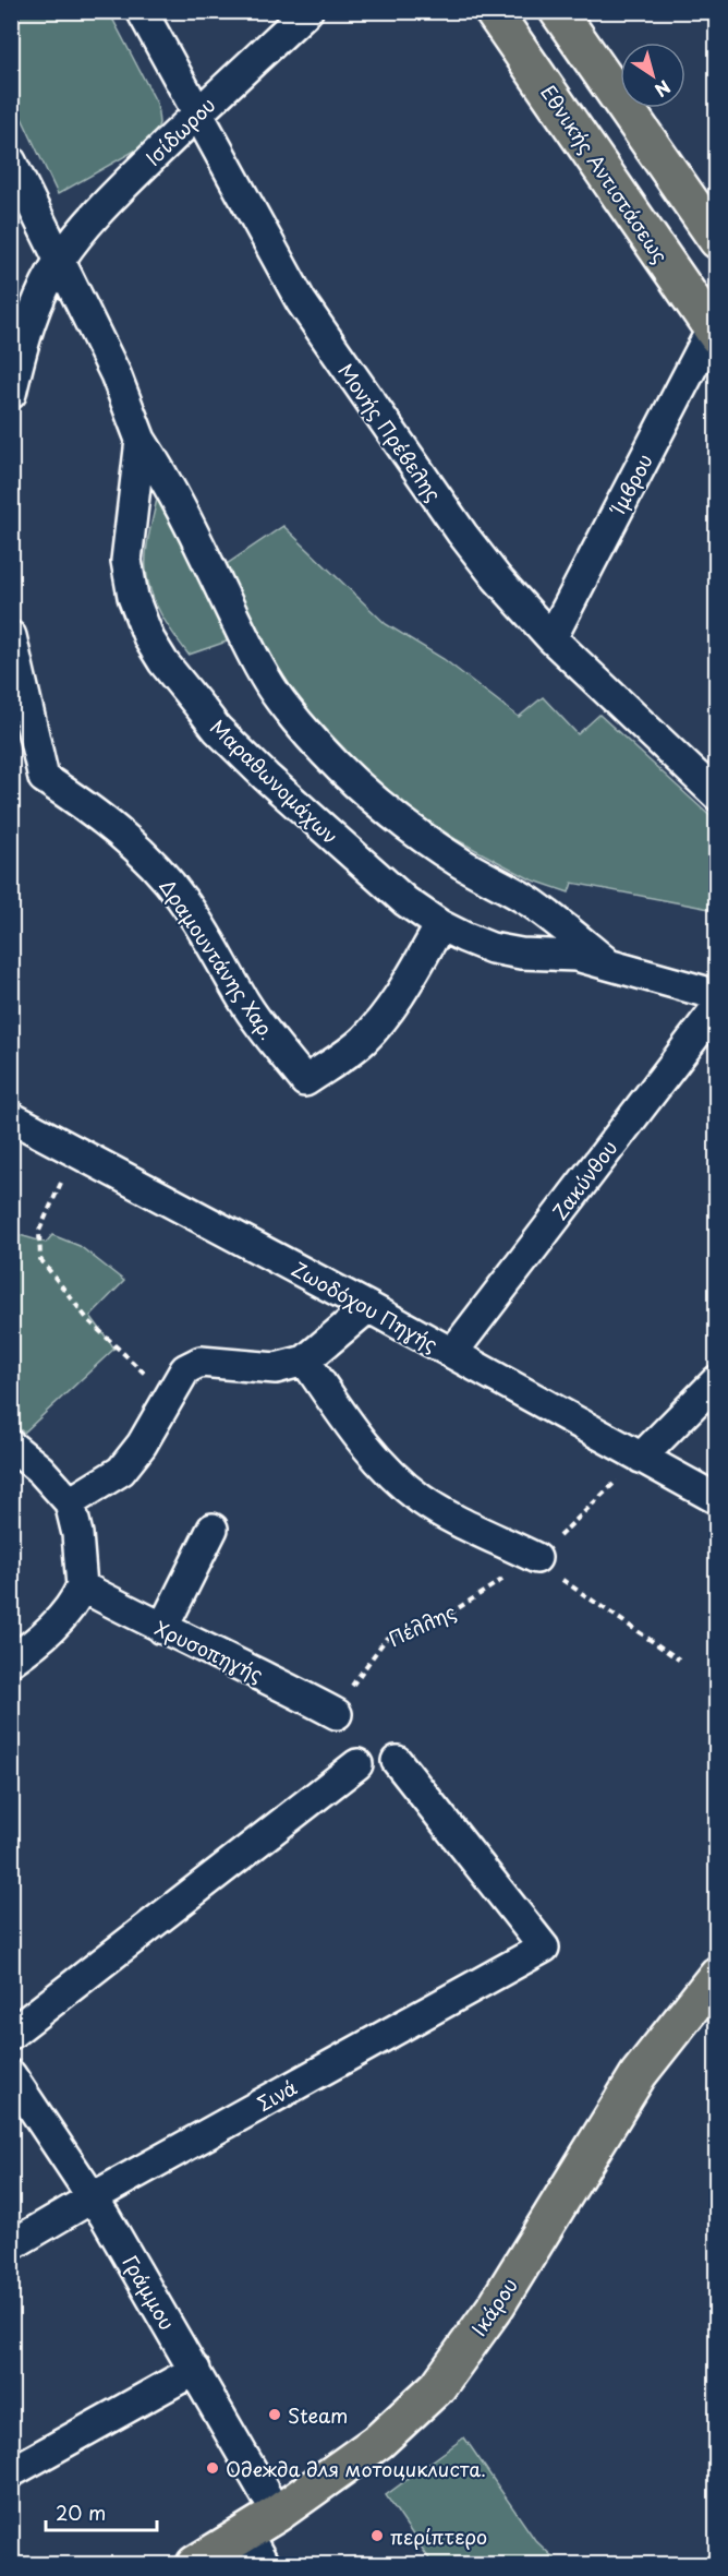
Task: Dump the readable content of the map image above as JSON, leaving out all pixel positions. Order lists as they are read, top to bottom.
{
  "streets": {
    "main road": ["Εθνικής Αντιστάσεως", "Ικάρου"],
    "street": [
      "Ισίδωρου",
      "Μονής Πρέβελης",
      "Ίμβρου",
      "Μαραθωνομάχων",
      "Δραμουντάνης Χαρ.",
      "Ζακύνθου",
      "Ζωοδόχου Πηγής",
      "Χρυσοπηγής",
      "Σινά",
      "Γράμμου"
    ],
    "path": ["Πέλλης"]
  },
  "crossings": [
    ["Ισίδωρου", "Μονής Πρέβελης"],
    ["Ισίδωρου", "Μαραθωνομάχων"],
    ["Εθνικής Αντιστάσεως", "Ίμβρου"],
    ["Μονής Πρέβελης", "Ίμβρου"],
    ["Μαραθωνομάχων", "Δραμουντάνης Χαρ."],
    ["Ζακύνθου", "Ζωοδόχου Πηγής"],
    ["Ζωοδόχου Πηγής", "Πέλλης"],
    ["Πέλλης", "Χρυσοπηγής"],
    ["Σινά", "Γράμμου"],
    ["Γράμμου", "Ικάρου"]
  ],
  "places": ["Steam", "Одежда для мотоциклиста.", "περίπτερο"],
  "scale_bar": "20 m",
  "north": "bottom right"
}
